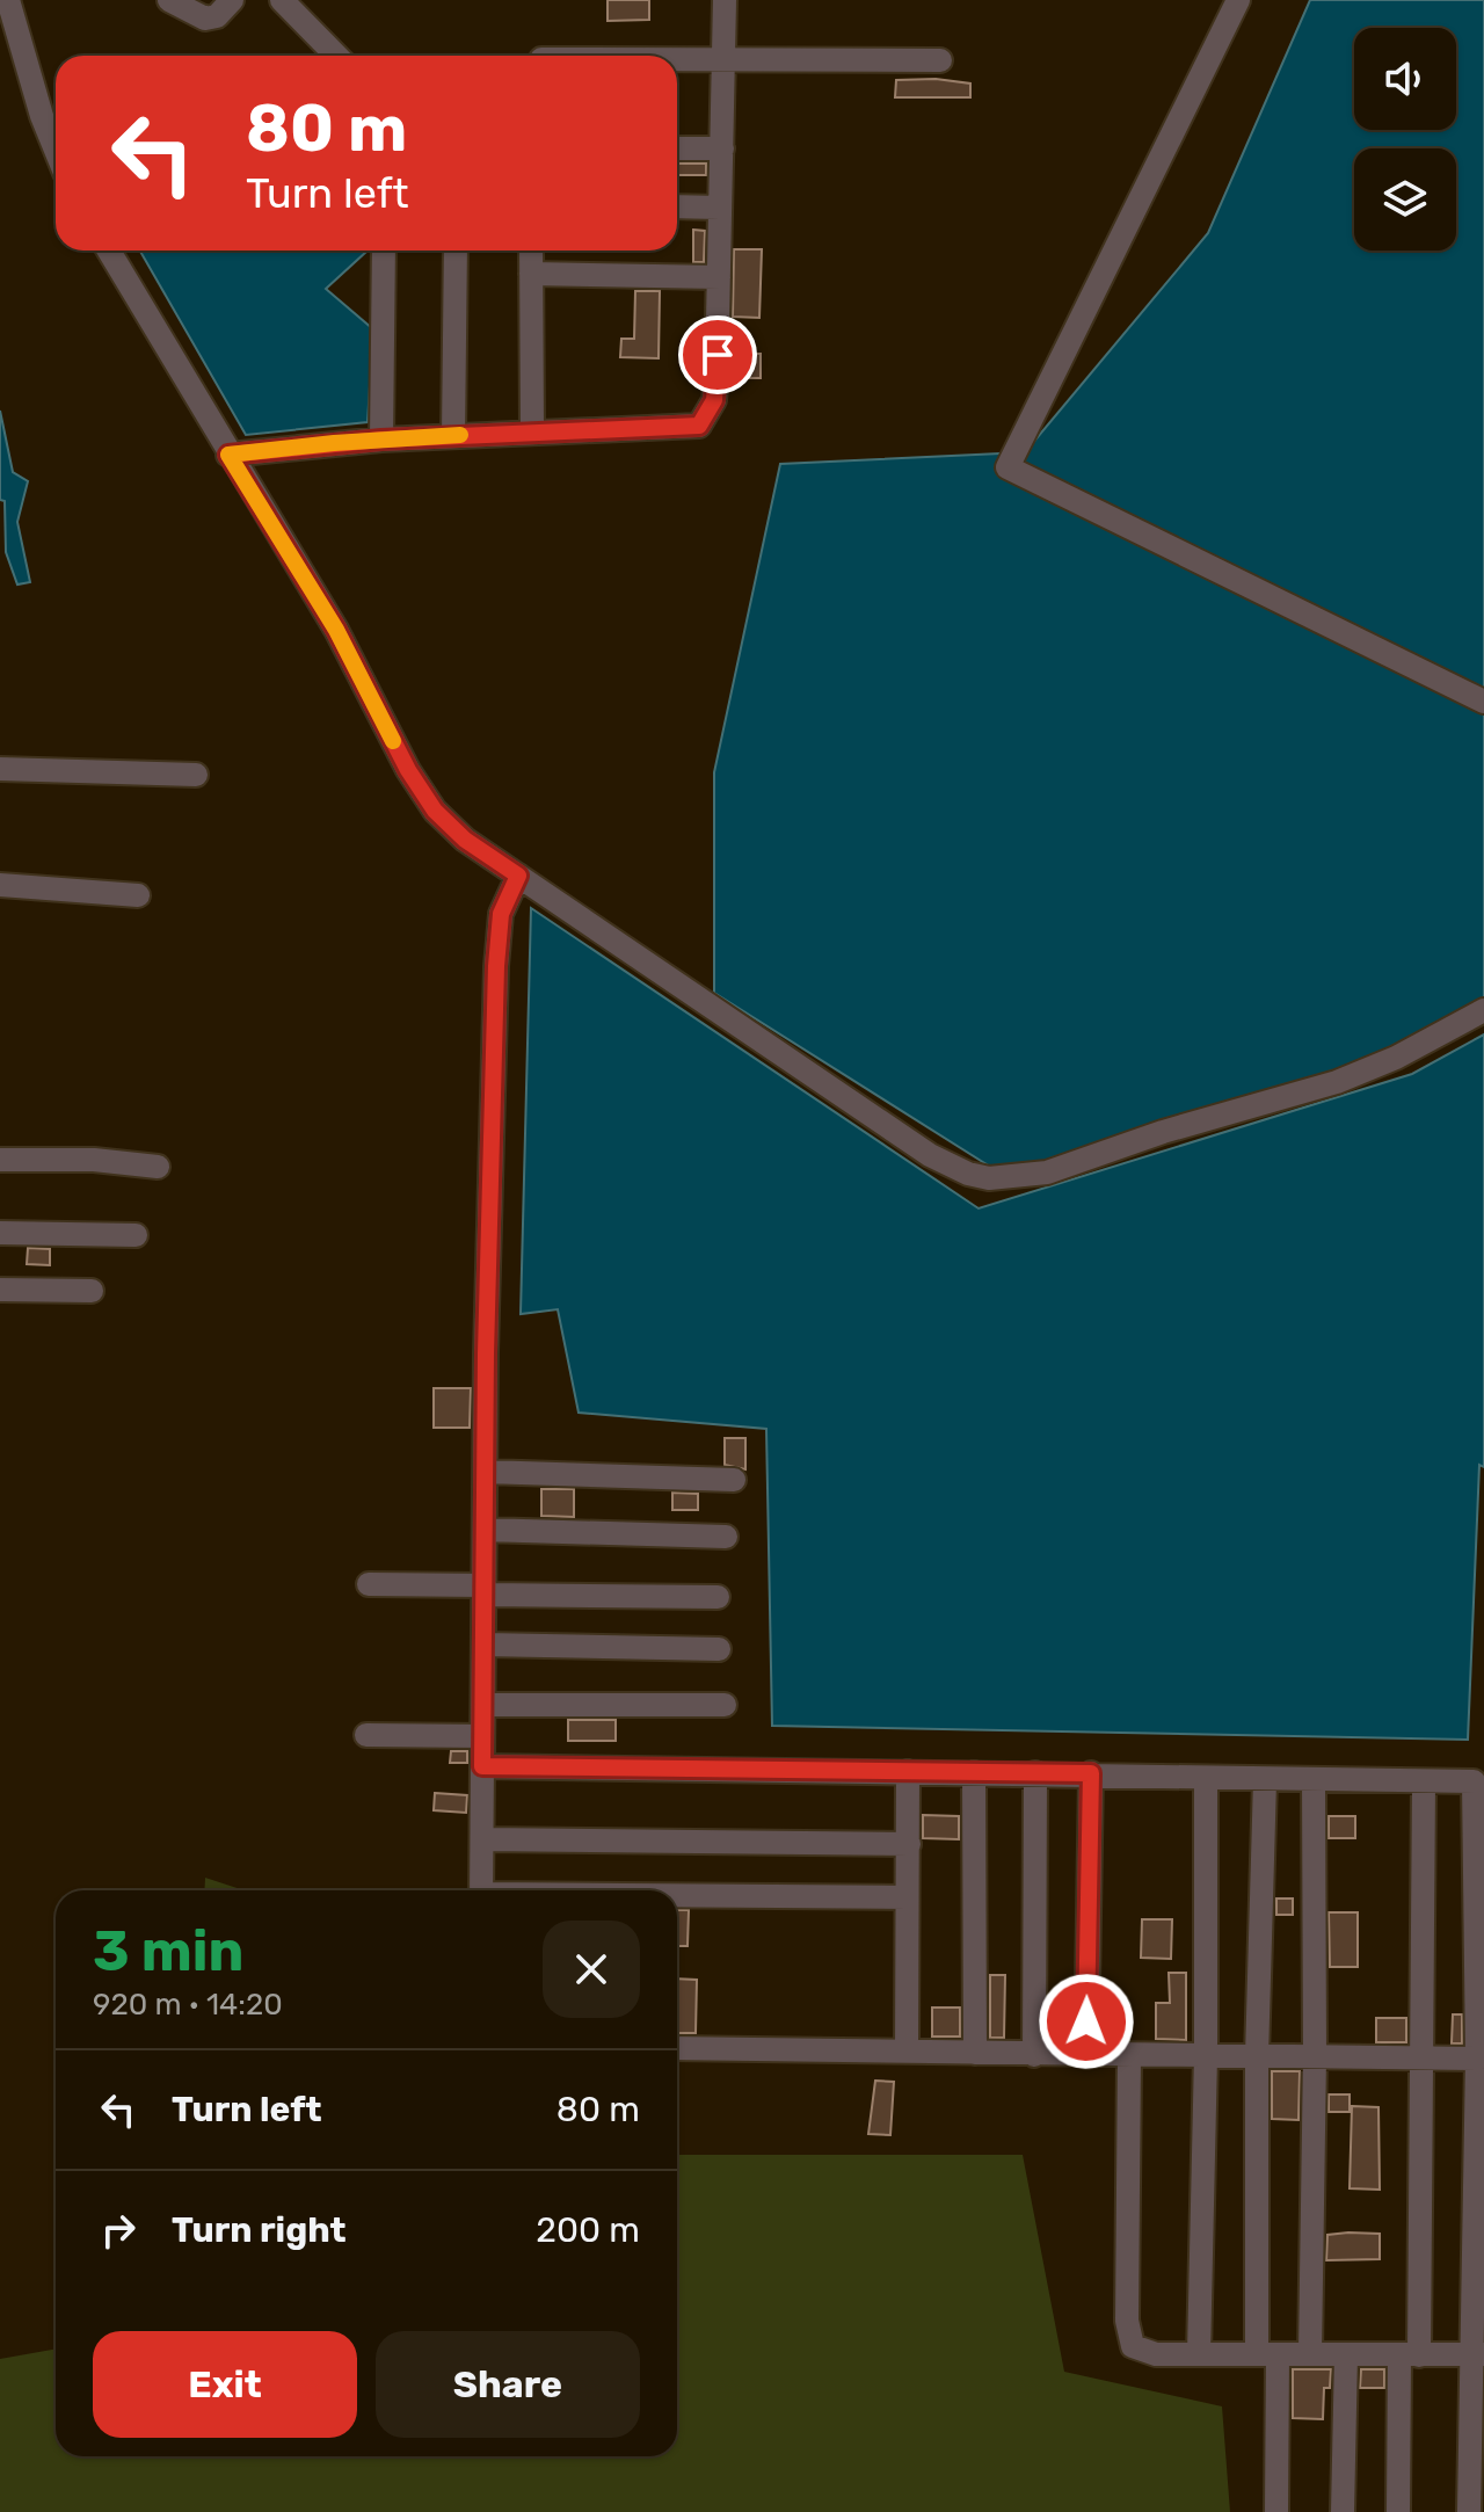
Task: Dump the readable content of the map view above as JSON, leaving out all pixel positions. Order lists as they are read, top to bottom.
{
  "page": {
    "turn": ["80 m", "Turn left"],
    "heading": ["3 min", "920 m · 14:20"],
    "list": [
      {
        "name": "Turn left",
        "value": "80 m"
      },
      {
        "name": "Turn right",
        "value": "200 m"
      }
    ],
    "buttons": ["Exit", "Share"]
  }
}
